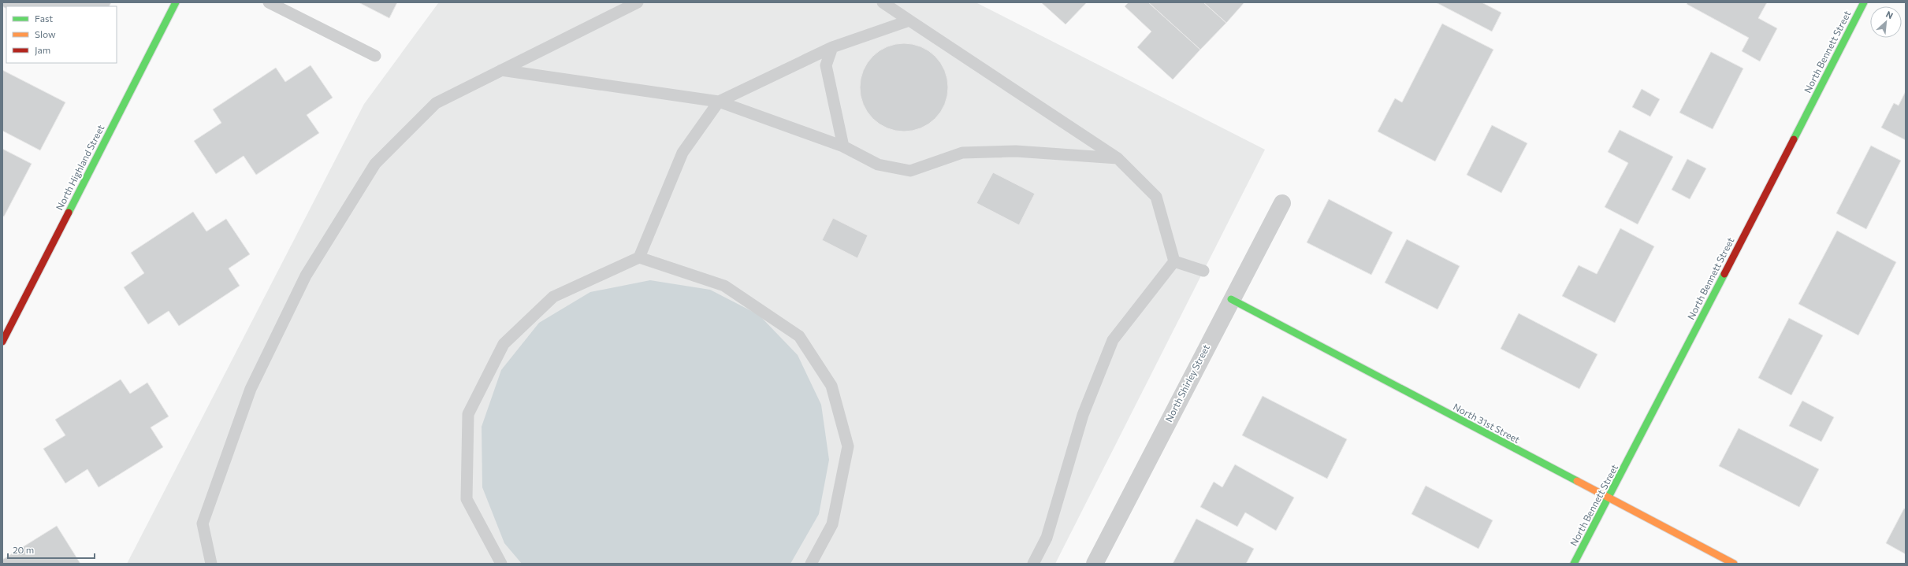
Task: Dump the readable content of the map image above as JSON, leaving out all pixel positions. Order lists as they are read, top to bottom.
{
  "streets": {
    "street": [
      "North Bennett Street",
      "North Highland Street",
      "North Shirley Street",
      "North 31st Street"
    ]
  },
  "crossings": [
    ["North Bennett Street", "North 31st Street"],
    ["North Shirley Street", "North 31st Street"]
  ],
  "legend": ["Fast", "Slow", "Jam"],
  "scale_bar": "20 m",
  "north": "top right"
}
